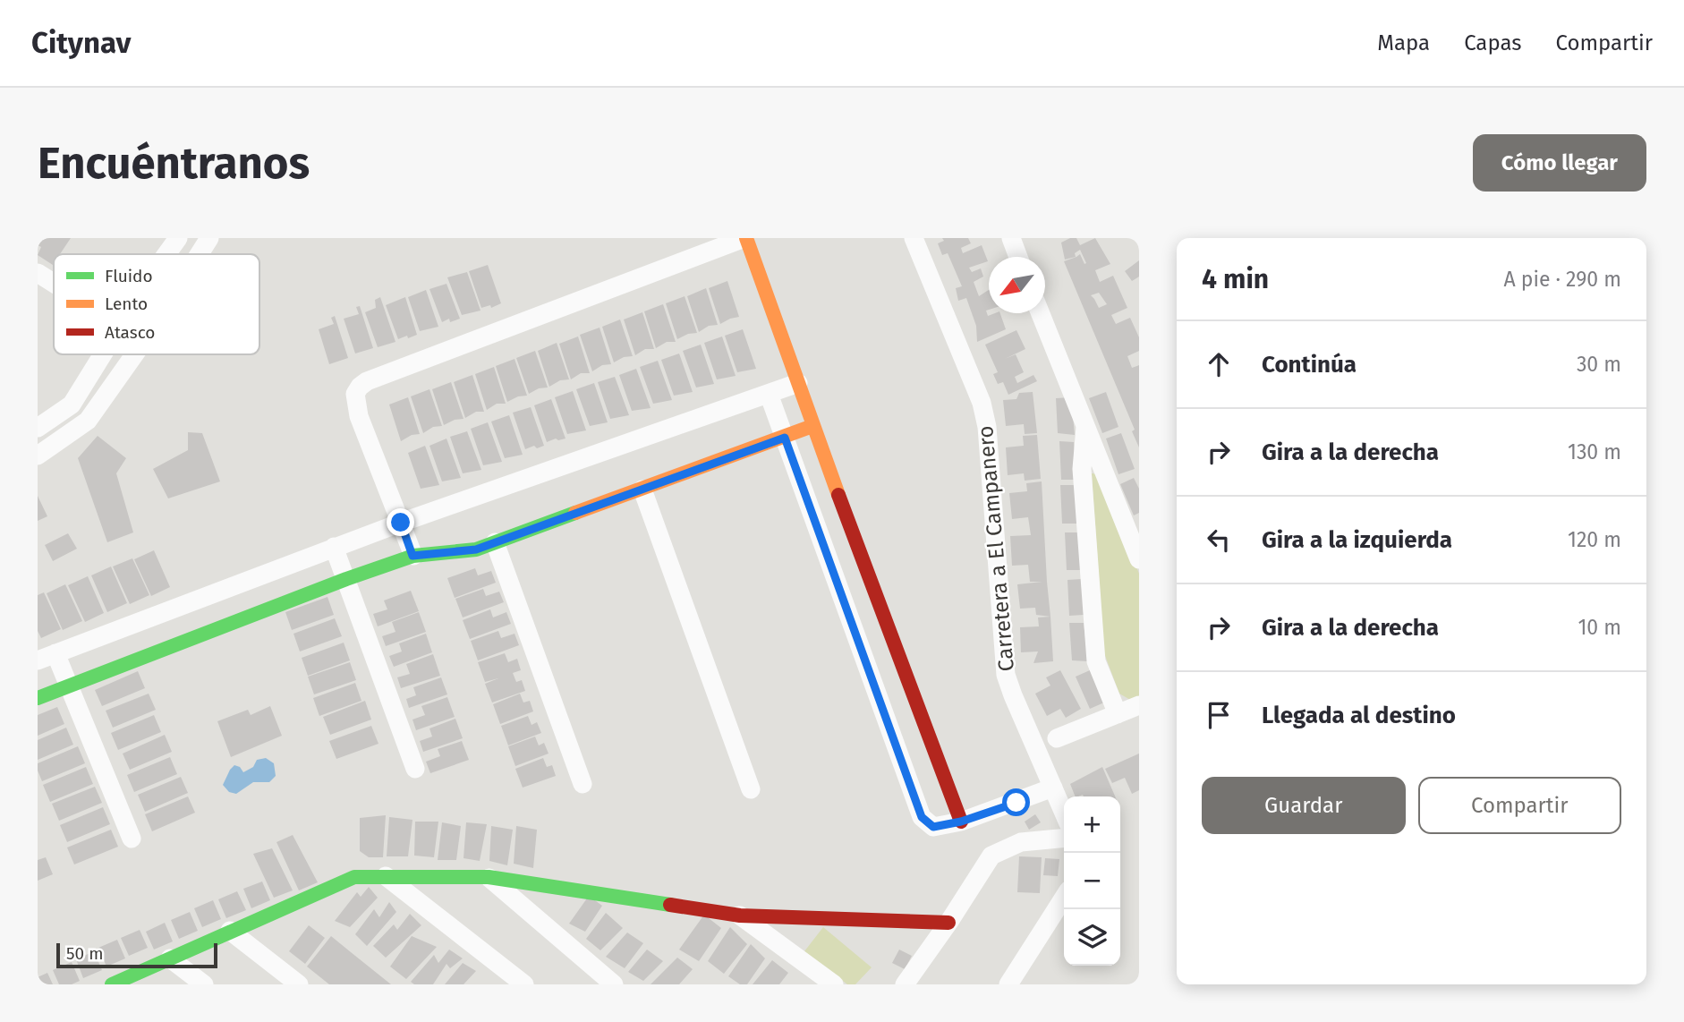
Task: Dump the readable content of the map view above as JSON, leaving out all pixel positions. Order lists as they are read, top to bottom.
{
  "streets": {
    "street": ["Carretera a El Campanero"]
  },
  "legend": ["Fluido", "Lento", "Atasco"],
  "scale_bar": "50 m",
  "north": "bottom left",
  "page": {
    "header": "Citynav",
    "nav": ["Mapa", "Capas", "Compartir"],
    "buttons": [
      "Cómo llegar",
      ["Guardar", "Compartir"]
    ],
    "title": "Encuéntranos",
    "heading": ["4 min", "A pie · 290 m"],
    "list": [
      ["Continúa", "30 m"],
      ["Gira a la derecha", "130 m"],
      ["Gira a la izquierda", "120 m"],
      ["Gira a la derecha", "10 m"],
      "Llegada al destino"
    ],
    "map_buttons": ["+", "−"],
    "scale": "50 m"
  }
}
